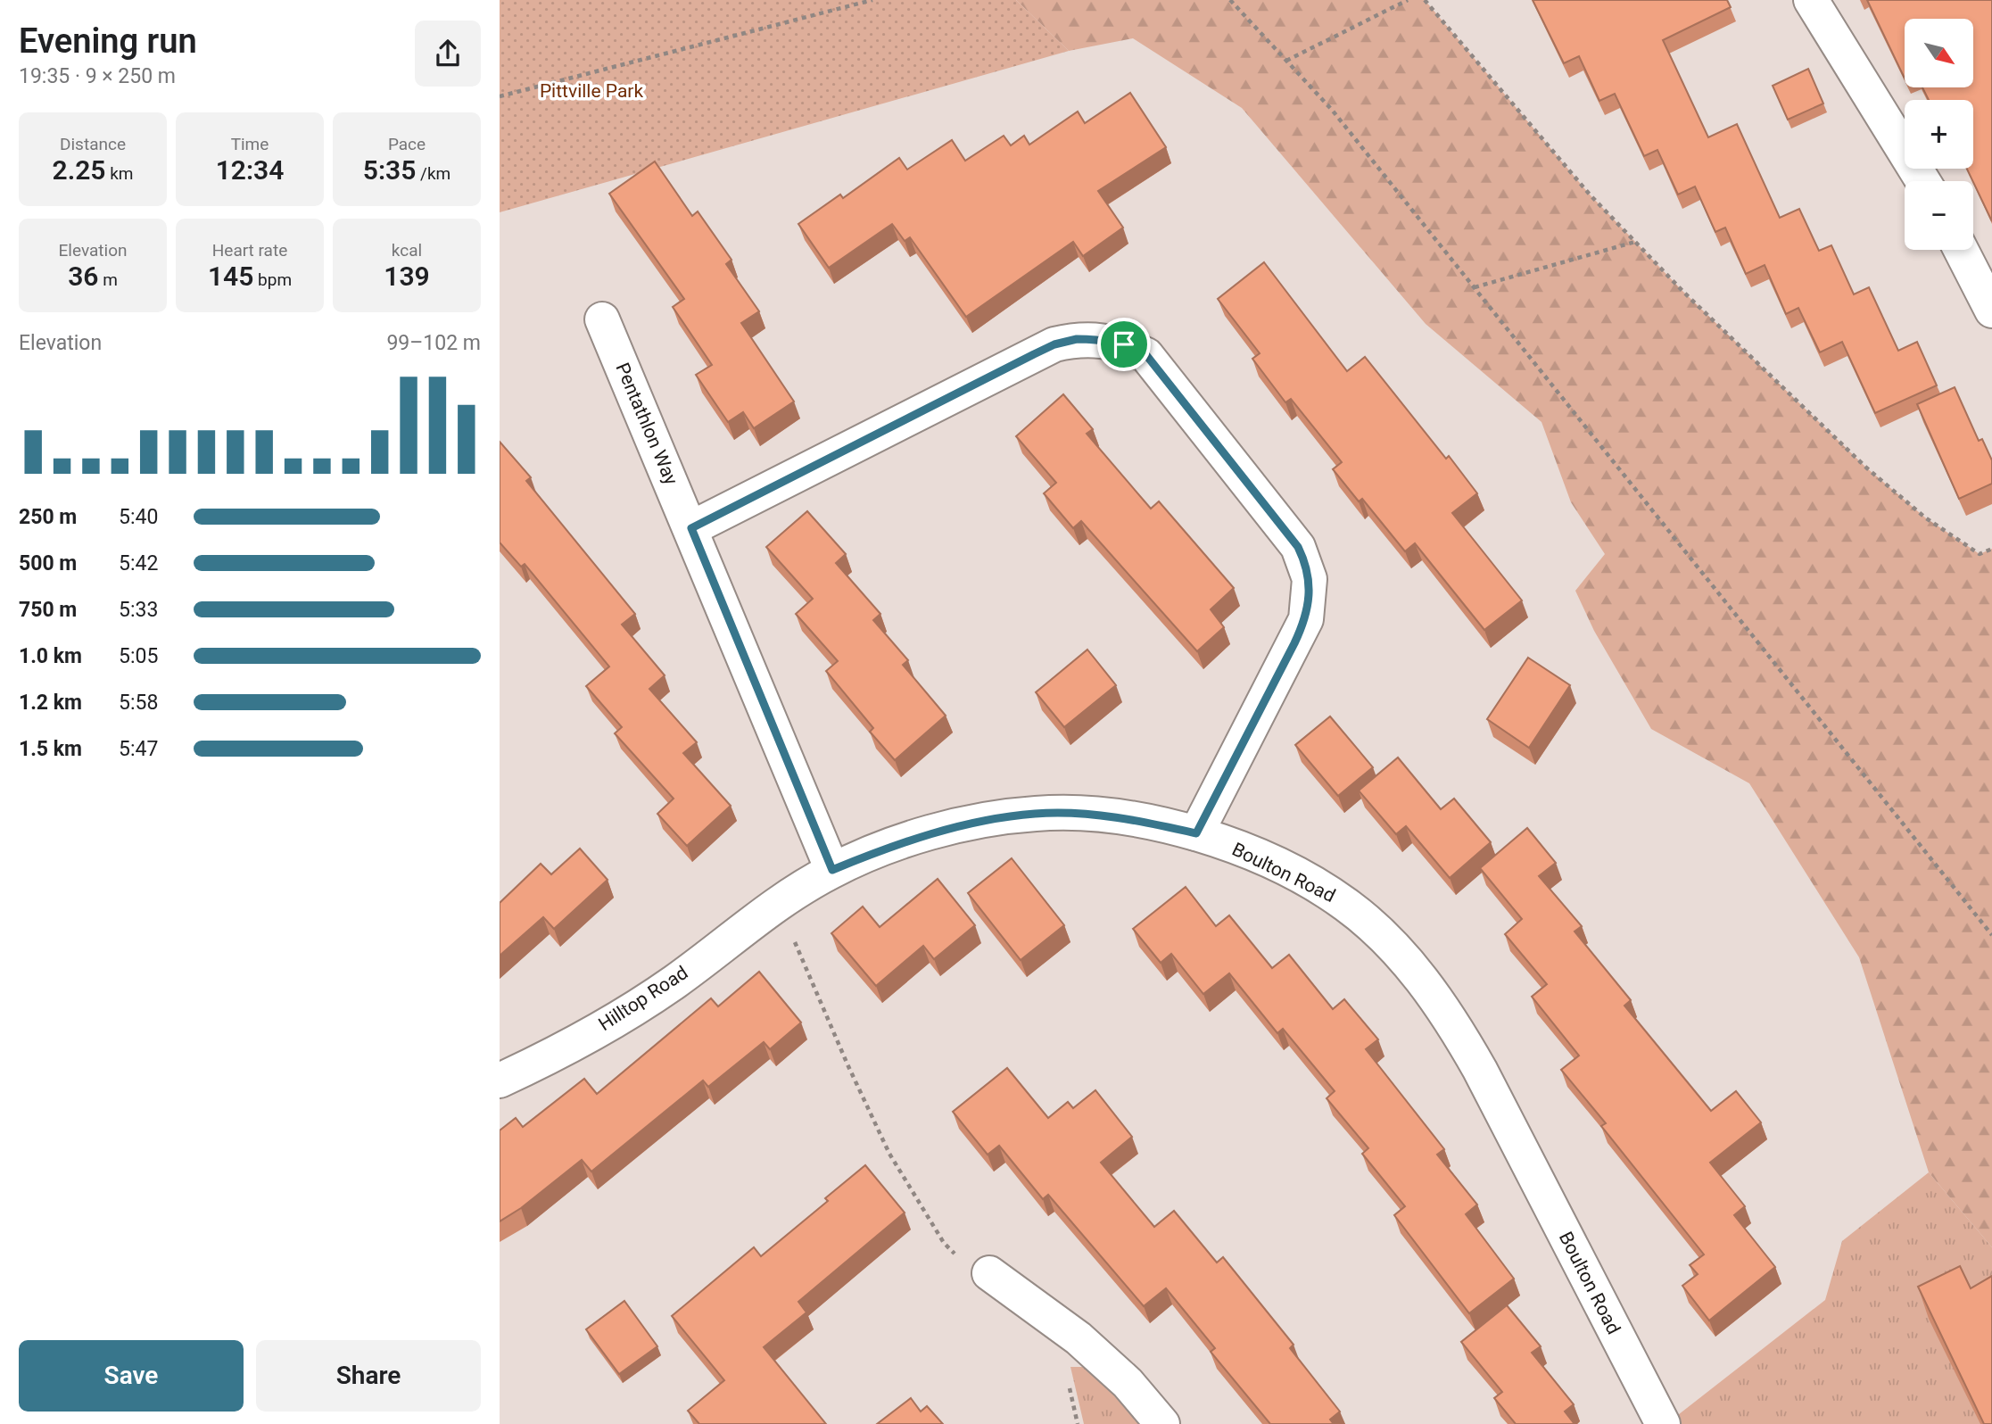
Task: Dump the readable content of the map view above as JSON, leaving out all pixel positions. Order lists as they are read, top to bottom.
{
  "streets": {
    "street": ["Pentathlon Way", "Boulton Road", "Hilltop Road"]
  },
  "crossings": [
    ["Pentathlon Way", "Boulton Road"],
    ["Boulton Road", "Hilltop Road"]
  ],
  "parks": ["Pittville Park"],
  "north": "bottom right",
  "page": {
    "heading": ["Evening run", "19:35 · 9 × 250 m"],
    "map_buttons": ["+", "−"],
    "stats": [
      ["Distance", "2.25 km"],
      ["Time", "12:34"],
      ["Pace", "5:35 /km"],
      ["Elevation", "36 m"],
      ["Heart rate", "145 bpm"],
      ["kcal", "139"]
    ],
    "chart": ["Elevation", "99–102 m"],
    "list": [
      {
        "name": "250 m",
        "note": "5:40"
      },
      {
        "name": "500 m",
        "note": "5:42"
      },
      {
        "name": "750 m",
        "note": "5:33"
      },
      {
        "name": "1.0 km",
        "note": "5:05"
      },
      {
        "name": "1.2 km",
        "note": "5:58"
      },
      {
        "name": "1.5 km",
        "note": "5:47"
      }
    ],
    "buttons": ["Save", "Share"]
  }
}
